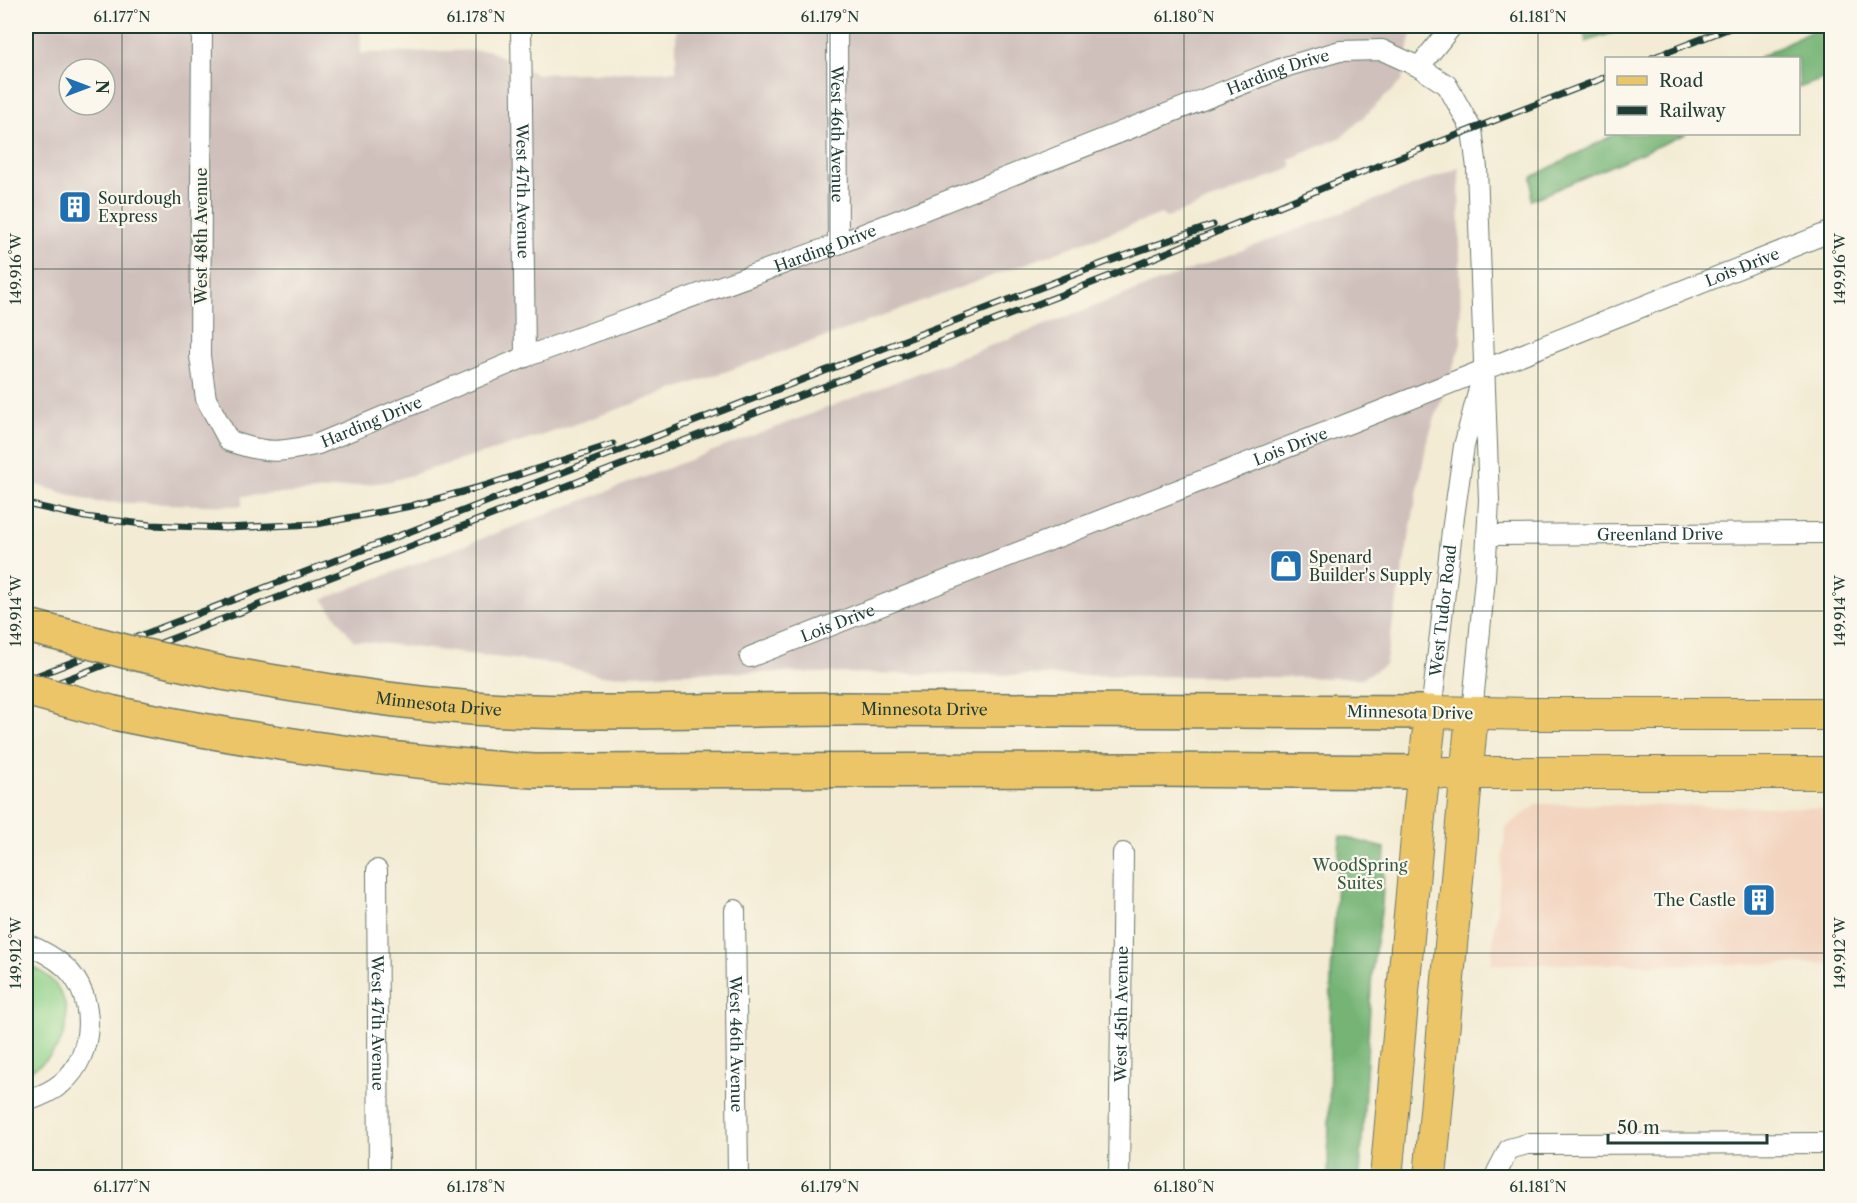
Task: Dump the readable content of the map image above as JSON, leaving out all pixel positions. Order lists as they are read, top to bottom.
{
  "streets": {
    "highway": ["Minnesota Drive"],
    "main road": ["West Tudor Road"],
    "street": [
      "Harding Drive",
      "West 46th Avenue",
      "West 47th Avenue",
      "West 48th Avenue",
      "Lois Drive",
      "Greenland Drive",
      "West 45th Avenue"
    ]
  },
  "crossings": [
    ["Harding Drive", "West 46th Avenue"],
    ["Harding Drive", "West 47th Avenue"],
    ["Harding Drive", "West 48th Avenue"],
    ["Harding Drive", "West Tudor Road"],
    ["Lois Drive", "West Tudor Road"],
    ["Greenland Drive", "West Tudor Road"],
    ["West Tudor Road", "Minnesota Drive"]
  ],
  "parks": ["WoodSpring Suites"],
  "places": {
    "building": ["Sourdough Express", "The Castle"],
    "shop": ["Spenard Builder's Supply"]
  },
  "legend": ["Road", "Railway"],
  "scale_bar": "50 m",
  "north": "right",
  "coordinates": [
    "61.177°N",
    "61.178°N",
    "61.179°N",
    "61.180°N",
    "61.181°N",
    "149.916°W",
    "149.914°W",
    "149.912°W"
  ]
}
